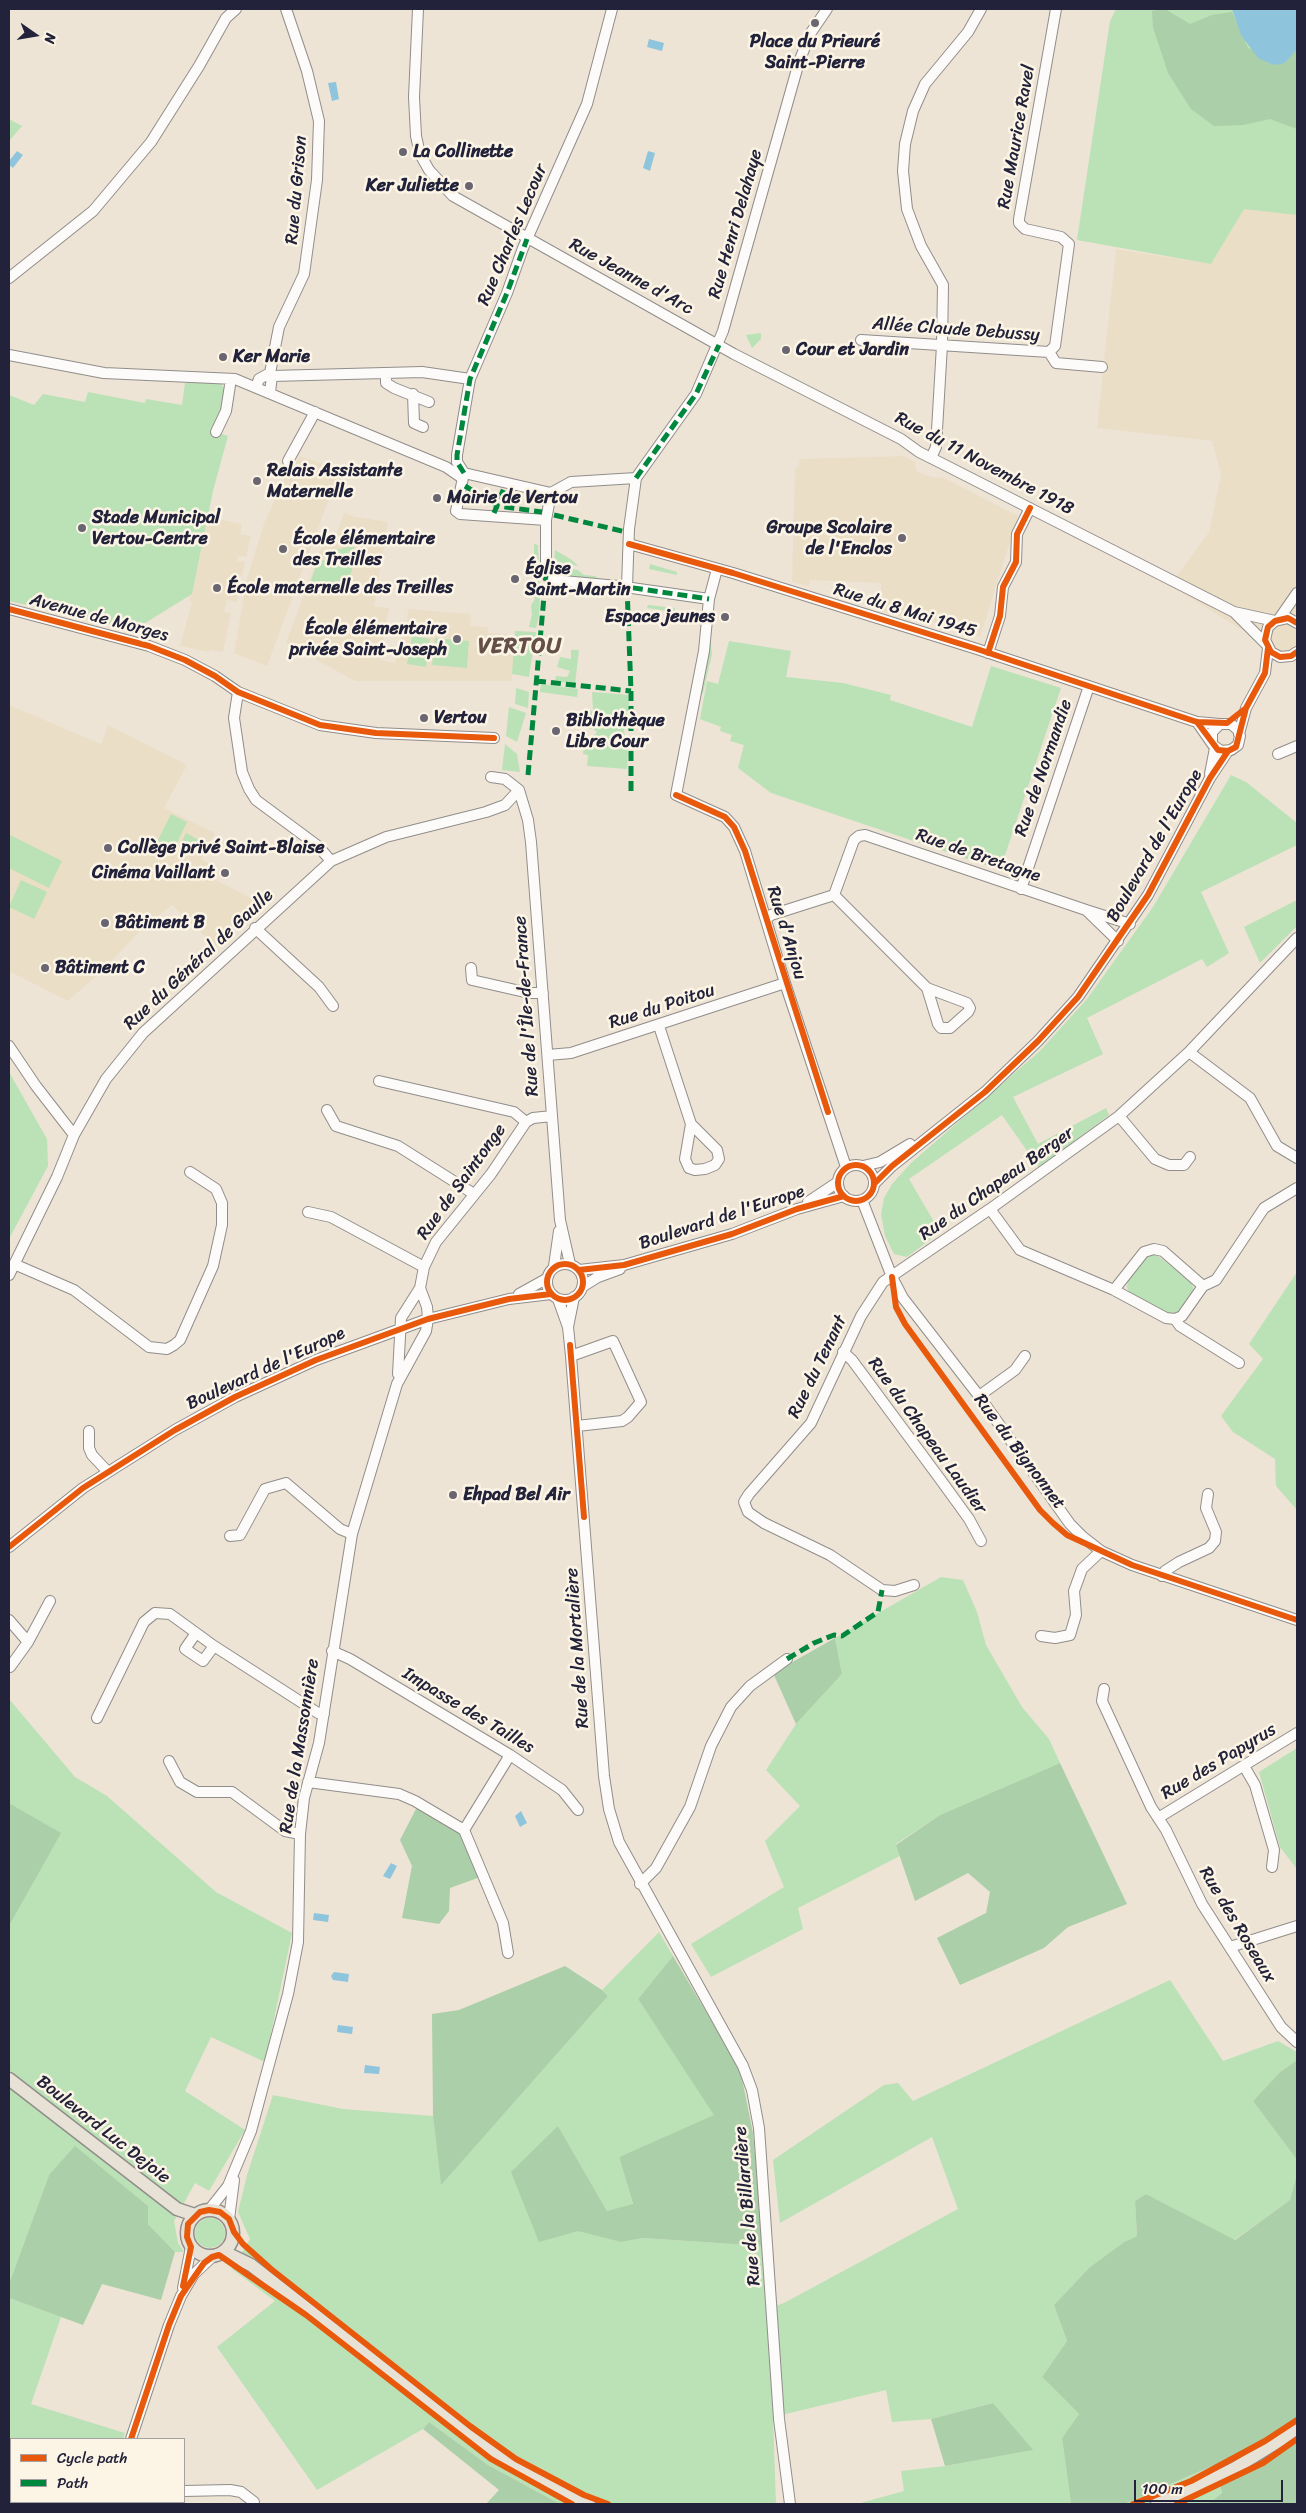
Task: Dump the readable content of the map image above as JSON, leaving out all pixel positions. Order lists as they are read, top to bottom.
{
  "streets": {
    "main road": ["Boulevard Luc Dejoie"],
    "street": [
      "Rue Maurice Ravel",
      "Rue du Grison",
      "Rue Henri Delahaye",
      "Rue Charles Lecour",
      "Rue Jeanne d'Arc",
      "Allée Claude Debussy",
      "Rue du 11 Novembre 1918",
      "Rue du 8 Mai 1945",
      "Avenue de Morges",
      "Rue de Normandie",
      "Boulevard de l'Europe",
      "Rue de Bretagne",
      "Rue d'Anjou",
      "Rue du Général de Gaulle",
      "Rue de l'Île-de-France",
      "Rue du Poitou",
      "Rue de Saintonge",
      "Rue du Chapeau Berger",
      "Rue du Tenant",
      "Rue du Chapeau Laudier",
      "Rue du Bignonnet",
      "Rue de la Mortalière",
      "Impasse des Tailles",
      "Rue de la Massonnière",
      "Rue des Papyrus",
      "Rue des Roseaux",
      "Rue de la Billardière"
    ]
  },
  "crossings": [
    ["Rue Maurice Ravel", "Allée Claude Debussy"],
    ["Rue Henri Delahaye", "Rue Jeanne d'Arc"],
    ["Rue Henri Delahaye", "Rue du 11 Novembre 1918"],
    ["Rue Charles Lecour", "Rue Jeanne d'Arc"],
    ["Rue Jeanne d'Arc", "Rue du 11 Novembre 1918"],
    ["Rue du 8 Mai 1945", "Rue de Normandie"],
    ["Rue du 8 Mai 1945", "Boulevard de l'Europe"],
    ["Rue de Normandie", "Rue de Bretagne"],
    ["Boulevard de l'Europe", "Rue de Bretagne"],
    ["Boulevard de l'Europe", "Rue d'Anjou"],
    ["Boulevard de l'Europe", "Rue de l'Île-de-France"],
    ["Boulevard de l'Europe", "Rue de Saintonge"],
    ["Boulevard de l'Europe", "Rue du Bignonnet"],
    ["Boulevard de l'Europe", "Rue de la Mortalière"],
    ["Boulevard de l'Europe", "Rue de la Massonnière"],
    ["Rue d'Anjou", "Rue du Poitou"],
    ["Rue d'Anjou", "Rue du Bignonnet"],
    ["Rue du Général de Gaulle", "Rue de l'Île-de-France"],
    ["Rue de l'Île-de-France", "Rue du Poitou"],
    ["Rue de l'Île-de-France", "Rue de Saintonge"],
    ["Rue de l'Île-de-France", "Rue de la Mortalière"],
    ["Rue de Saintonge", "Rue de la Massonnière"],
    ["Rue du Chapeau Berger", "Rue du Tenant"],
    ["Rue du Chapeau Berger", "Rue du Bignonnet"],
    ["Rue du Tenant", "Rue du Chapeau Laudier"],
    ["Rue du Tenant", "Rue du Bignonnet"],
    ["Rue de la Mortalière", "Rue de la Billardière"],
    ["Impasse des Tailles", "Rue de la Massonnière"],
    ["Rue de la Massonnière", "Boulevard Luc Dejoie"],
    ["Rue des Papyrus", "Rue des Roseaux"]
  ],
  "districts": ["VERTOU"],
  "places": [
    "Place du Prieuré Saint-Pierre",
    "La Collinette",
    "Ker Juliette",
    "Cour et Jardin",
    "Ker Marie",
    "Relais Assistante Maternelle",
    "Mairie de Vertou",
    "Stade Municipal Vertou-Centre",
    "Groupe Scolaire de l'Enclos",
    "École élémentaire des Treilles",
    "Église Saint-Martin",
    "École maternelle des Treilles",
    "Espace jeunes",
    "École élémentaire privée Saint-Joseph",
    "Vertou",
    "Bibliothèque Libre Cour",
    "Collège privé Saint-Blaise",
    "Cinéma Vaillant",
    "Bâtiment B",
    "Bâtiment C",
    "Ehpad Bel Air"
  ],
  "legend": ["Cycle path", "Path"],
  "scale_bar": "100 m",
  "north": "right"
}
